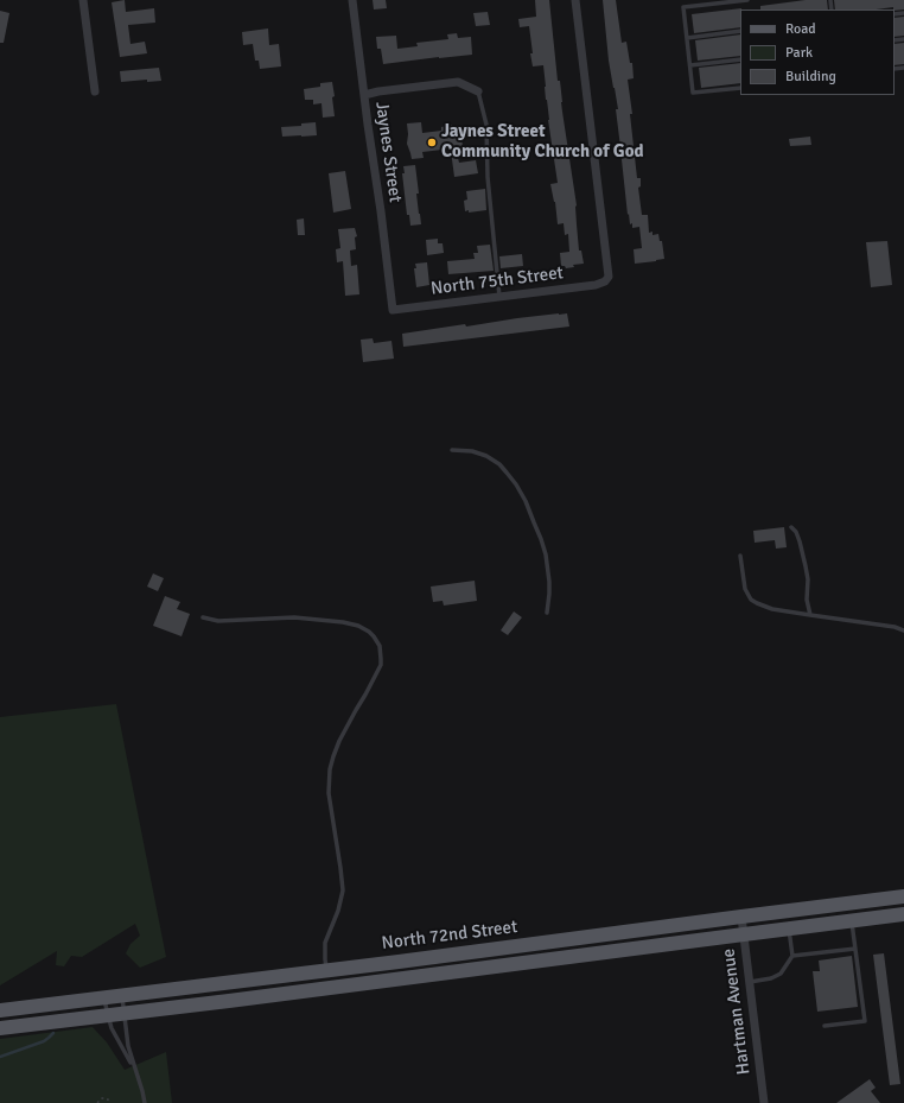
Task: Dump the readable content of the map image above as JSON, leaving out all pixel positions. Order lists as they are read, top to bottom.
{
  "streets": {
    "main road": ["North 72nd Street"],
    "street": ["Jaynes Street", "North 75th Street", "Hartman Avenue"]
  },
  "crossings": [
    ["Jaynes Street", "North 75th Street"],
    ["North 72nd Street", "Hartman Avenue"]
  ],
  "places": ["Jaynes Street Community Church of God"],
  "legend": ["Road", "Park", "Building"]
}
